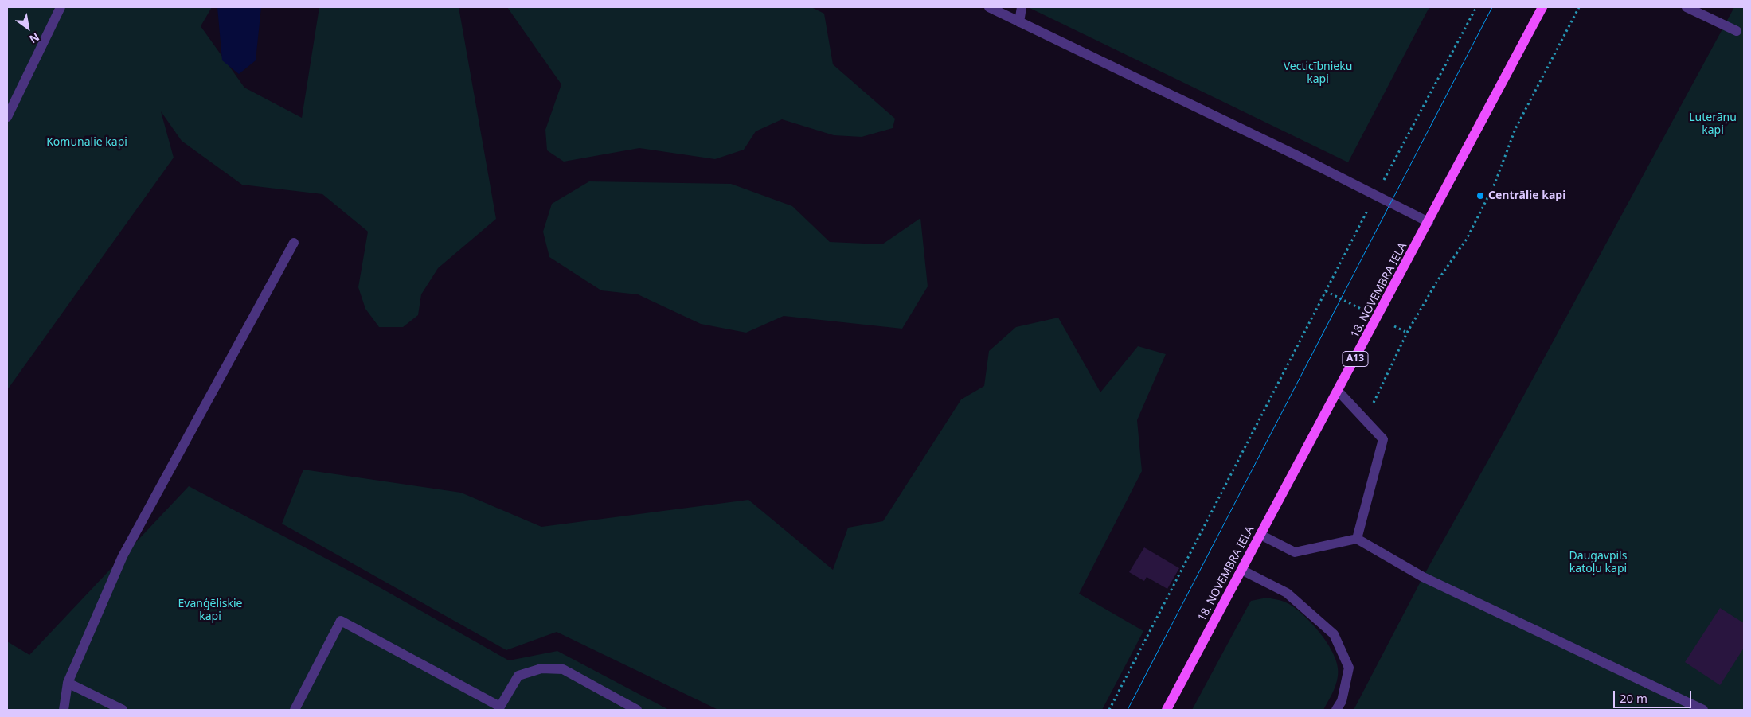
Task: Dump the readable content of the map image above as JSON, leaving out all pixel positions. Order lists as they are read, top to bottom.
{
  "streets": {
    "main road": ["18. NOVEMBRA IELA", "A13"]
  },
  "parks": [
    "Vecticībnieku kapi",
    "Luterāņu kapi",
    "Komunālie kapi",
    "Daugavpils katoļu kapi",
    "Evanģēliskie kapi"
  ],
  "places": ["Centrālie kapi"],
  "scale_bar": "20 m",
  "north": "bottom right"
}
